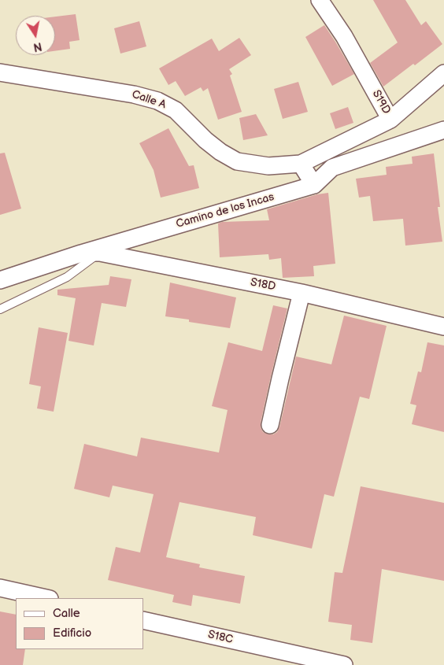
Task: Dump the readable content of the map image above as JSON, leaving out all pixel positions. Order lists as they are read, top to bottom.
{
  "streets": {
    "street": [
      "Calle A",
      "S19D",
      "Camino de los Incas",
      "S18D",
      "S18C"
    ]
  },
  "crossings": [
    ["Calle A", "S19D"],
    ["Camino de los Incas", "S18D"]
  ],
  "legend": ["Calle", "Edificio"],
  "north": "bottom"
}
